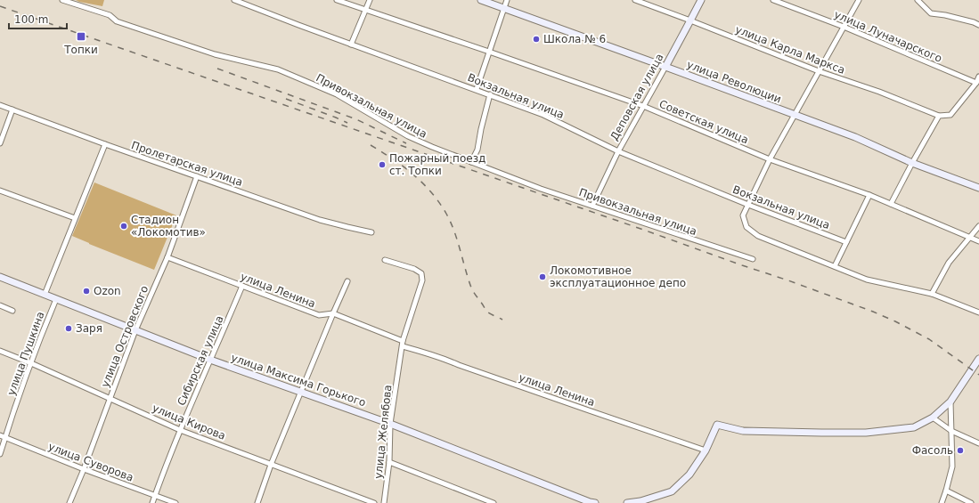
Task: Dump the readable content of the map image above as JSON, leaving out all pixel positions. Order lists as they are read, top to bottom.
{
  "streets": {
    "street": [
      "улица Луначарского",
      "улица Карла Маркса",
      "улица Революции",
      "Вокзальная улица",
      "Деповская улица",
      "Привокзальная улица",
      "Советская улица",
      "Пролетарская улица",
      "улица Ленина",
      "улица Островского",
      "улица Пушкина",
      "Сибирская улица",
      "улица Максима Горького",
      "улица Кирова",
      "улица Желябова",
      "улица Суворова"
    ]
  },
  "crossings": [
    ["улица Карла Маркса", "Деповская улица"],
    ["улица Революции", "Деповская улица"],
    ["Вокзальная улица", "Деповская улица"],
    ["Деповская улица", "Привокзальная улица"],
    ["Деповская улица", "Советская улица"],
    ["Пролетарская улица", "улица Островского"],
    ["улица Ленина", "улица Островского"],
    ["улица Ленина", "Сибирская улица"],
    ["улица Ленина", "улица Желябова"],
    ["улица Островского", "улица Максима Горького"],
    ["улица Островского", "улица Кирова"],
    ["улица Островского", "улица Суворова"],
    ["улица Пушкина", "улица Максима Горького"],
    ["улица Пушкина", "улица Кирова"],
    ["улица Пушкина", "улица Суворова"],
    ["Сибирская улица", "улица Максима Горького"],
    ["Сибирская улица", "улица Кирова"],
    ["Сибирская улица", "улица Суворова"],
    ["улица Максима Горького", "улица Желябова"]
  ],
  "places": {
    "transit": ["Топки"],
    "other": [
      "Школа № 6",
      "Пожарный поезд ст. Топки",
      "Стадион «Локомотив»",
      "Локомотивное эксплуатационное депо",
      "Ozon",
      "Заря",
      "Фасоль"
    ]
  },
  "scale_bar": "100 m"
}
